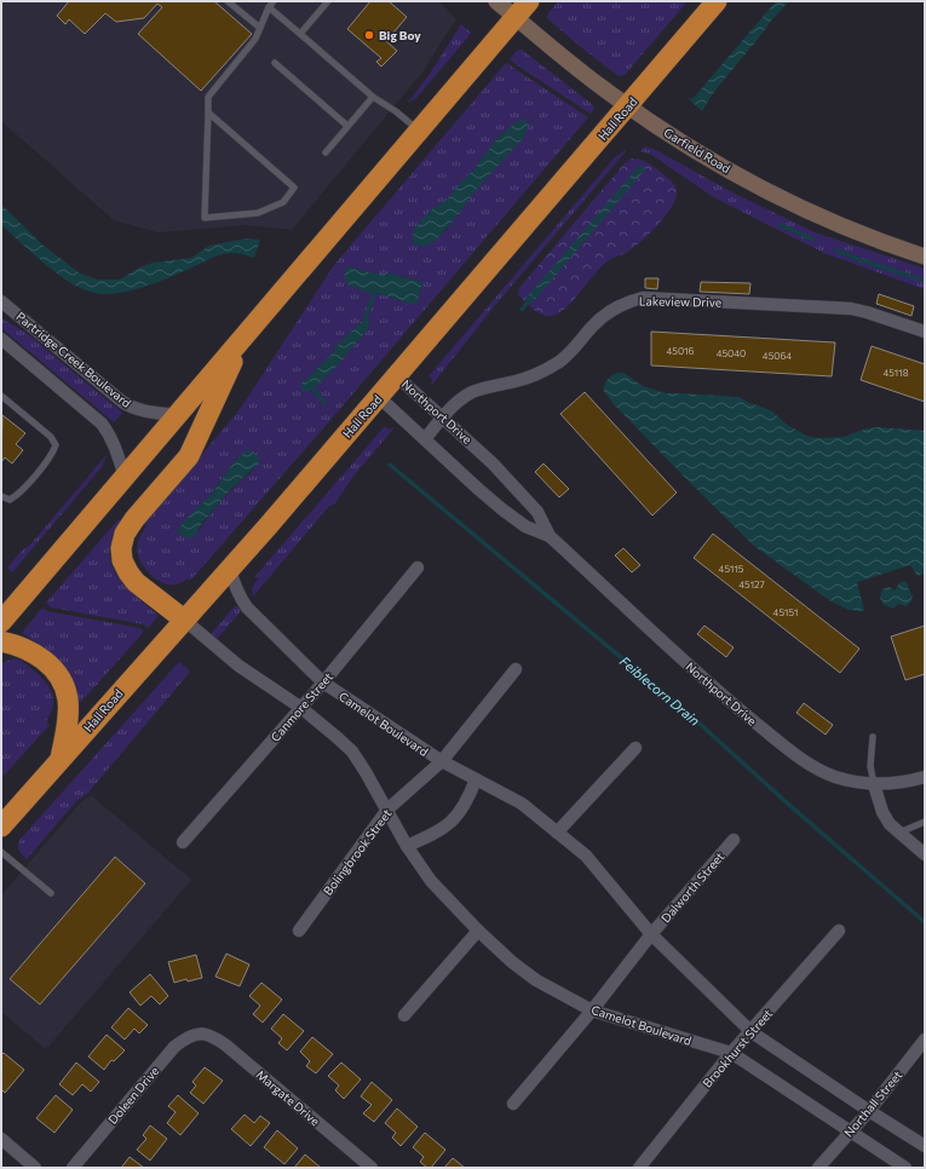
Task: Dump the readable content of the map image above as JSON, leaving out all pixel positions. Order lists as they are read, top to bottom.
{
  "streets": {
    "highway": ["Hall Road"],
    "street": [
      "Garfield Road",
      "Lakeview Drive",
      "Partridge Creek Boulevard",
      "Northport Drive",
      "Canmore Street",
      "Camelot Boulevard",
      "Bolingbrook Street",
      "Dalworth Street",
      "Brookhurst Street",
      "Doleen Drive",
      "Margate Drive",
      "Northall Street"
    ]
  },
  "crossings": [
    ["Hall Road", "Garfield Road"],
    ["Hall Road", "Northport Drive"],
    ["Hall Road", "Camelot Boulevard"],
    ["Lakeview Drive", "Northport Drive"],
    ["Canmore Street", "Camelot Boulevard"],
    ["Camelot Boulevard", "Bolingbrook Street"],
    ["Camelot Boulevard", "Dalworth Street"],
    ["Camelot Boulevard", "Brookhurst Street"],
    ["Camelot Boulevard", "Northall Street"],
    ["Doleen Drive", "Margate Drive"]
  ],
  "water": ["Feiblecorn Drain"],
  "places": ["Big Boy"],
  "house_numbers": [
    "45016",
    "45040",
    "45064",
    "45118",
    "45115",
    "45127",
    "45151"
  ]
}
